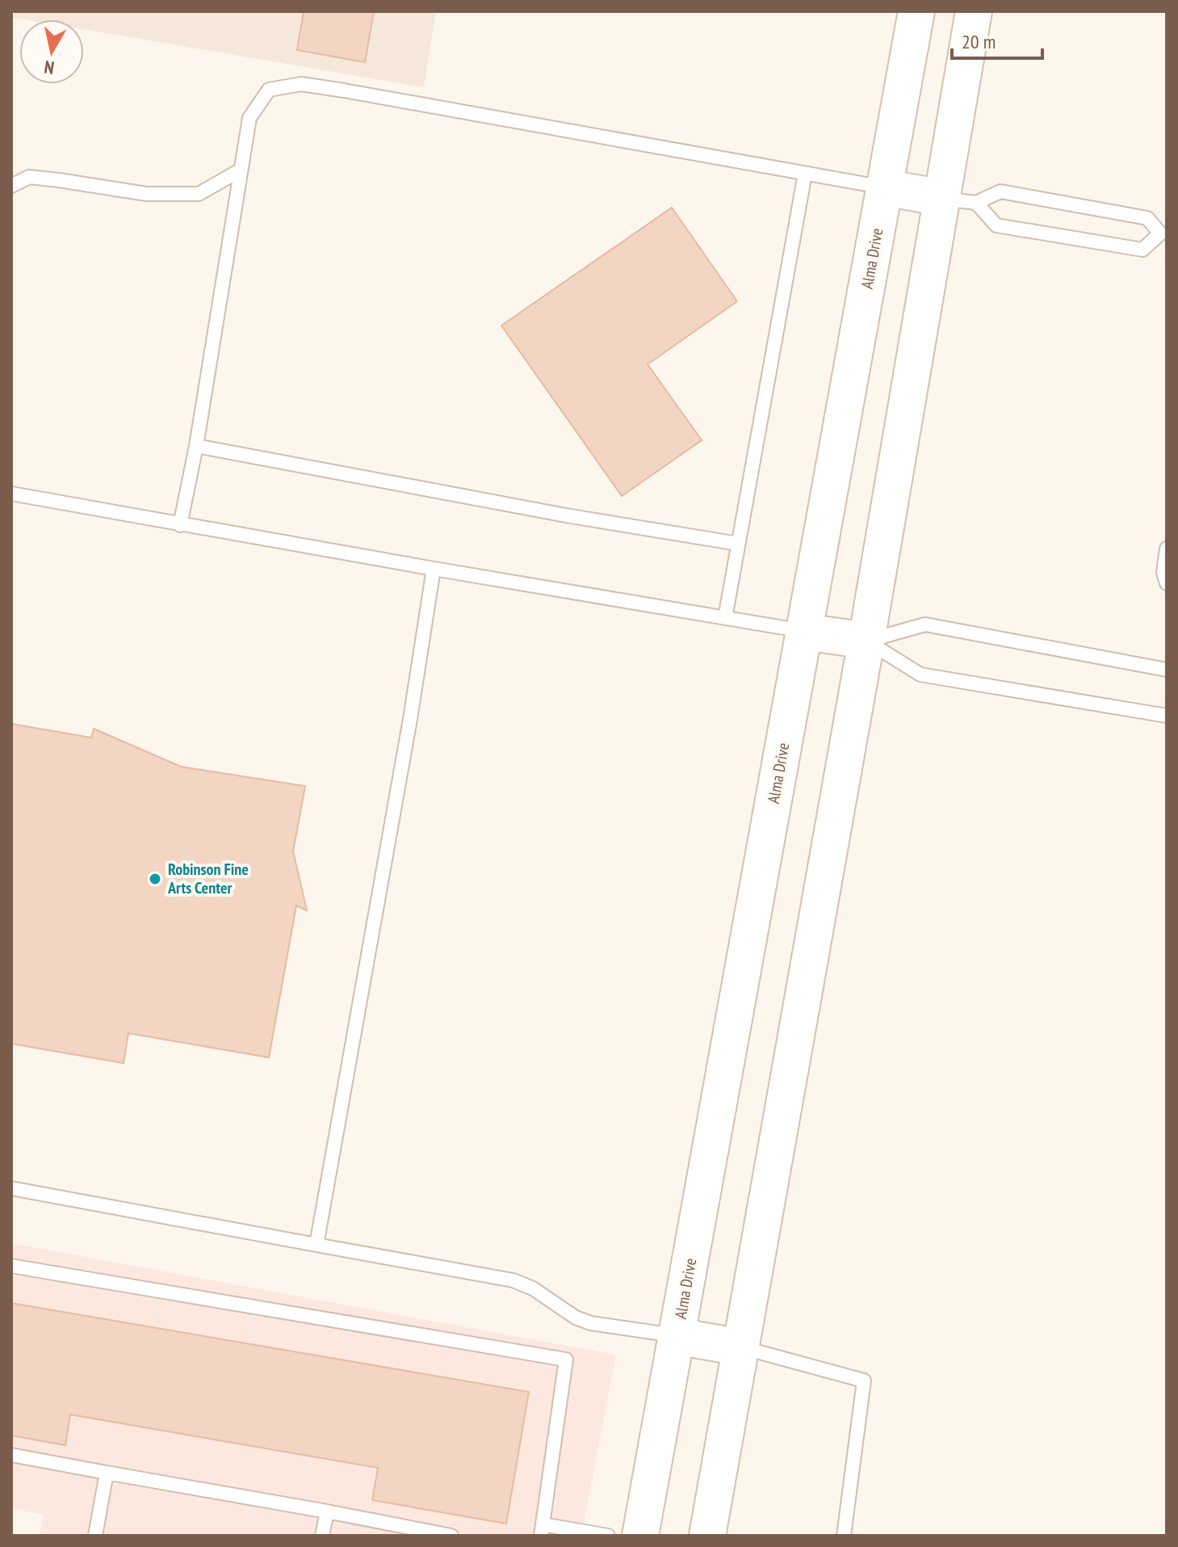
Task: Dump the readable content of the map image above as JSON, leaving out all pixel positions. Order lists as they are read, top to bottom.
{
  "streets": {
    "main road": ["Alma Drive"]
  },
  "places": ["Robinson Fine Arts Center"],
  "scale_bar": "20 m",
  "north": "bottom"
}
